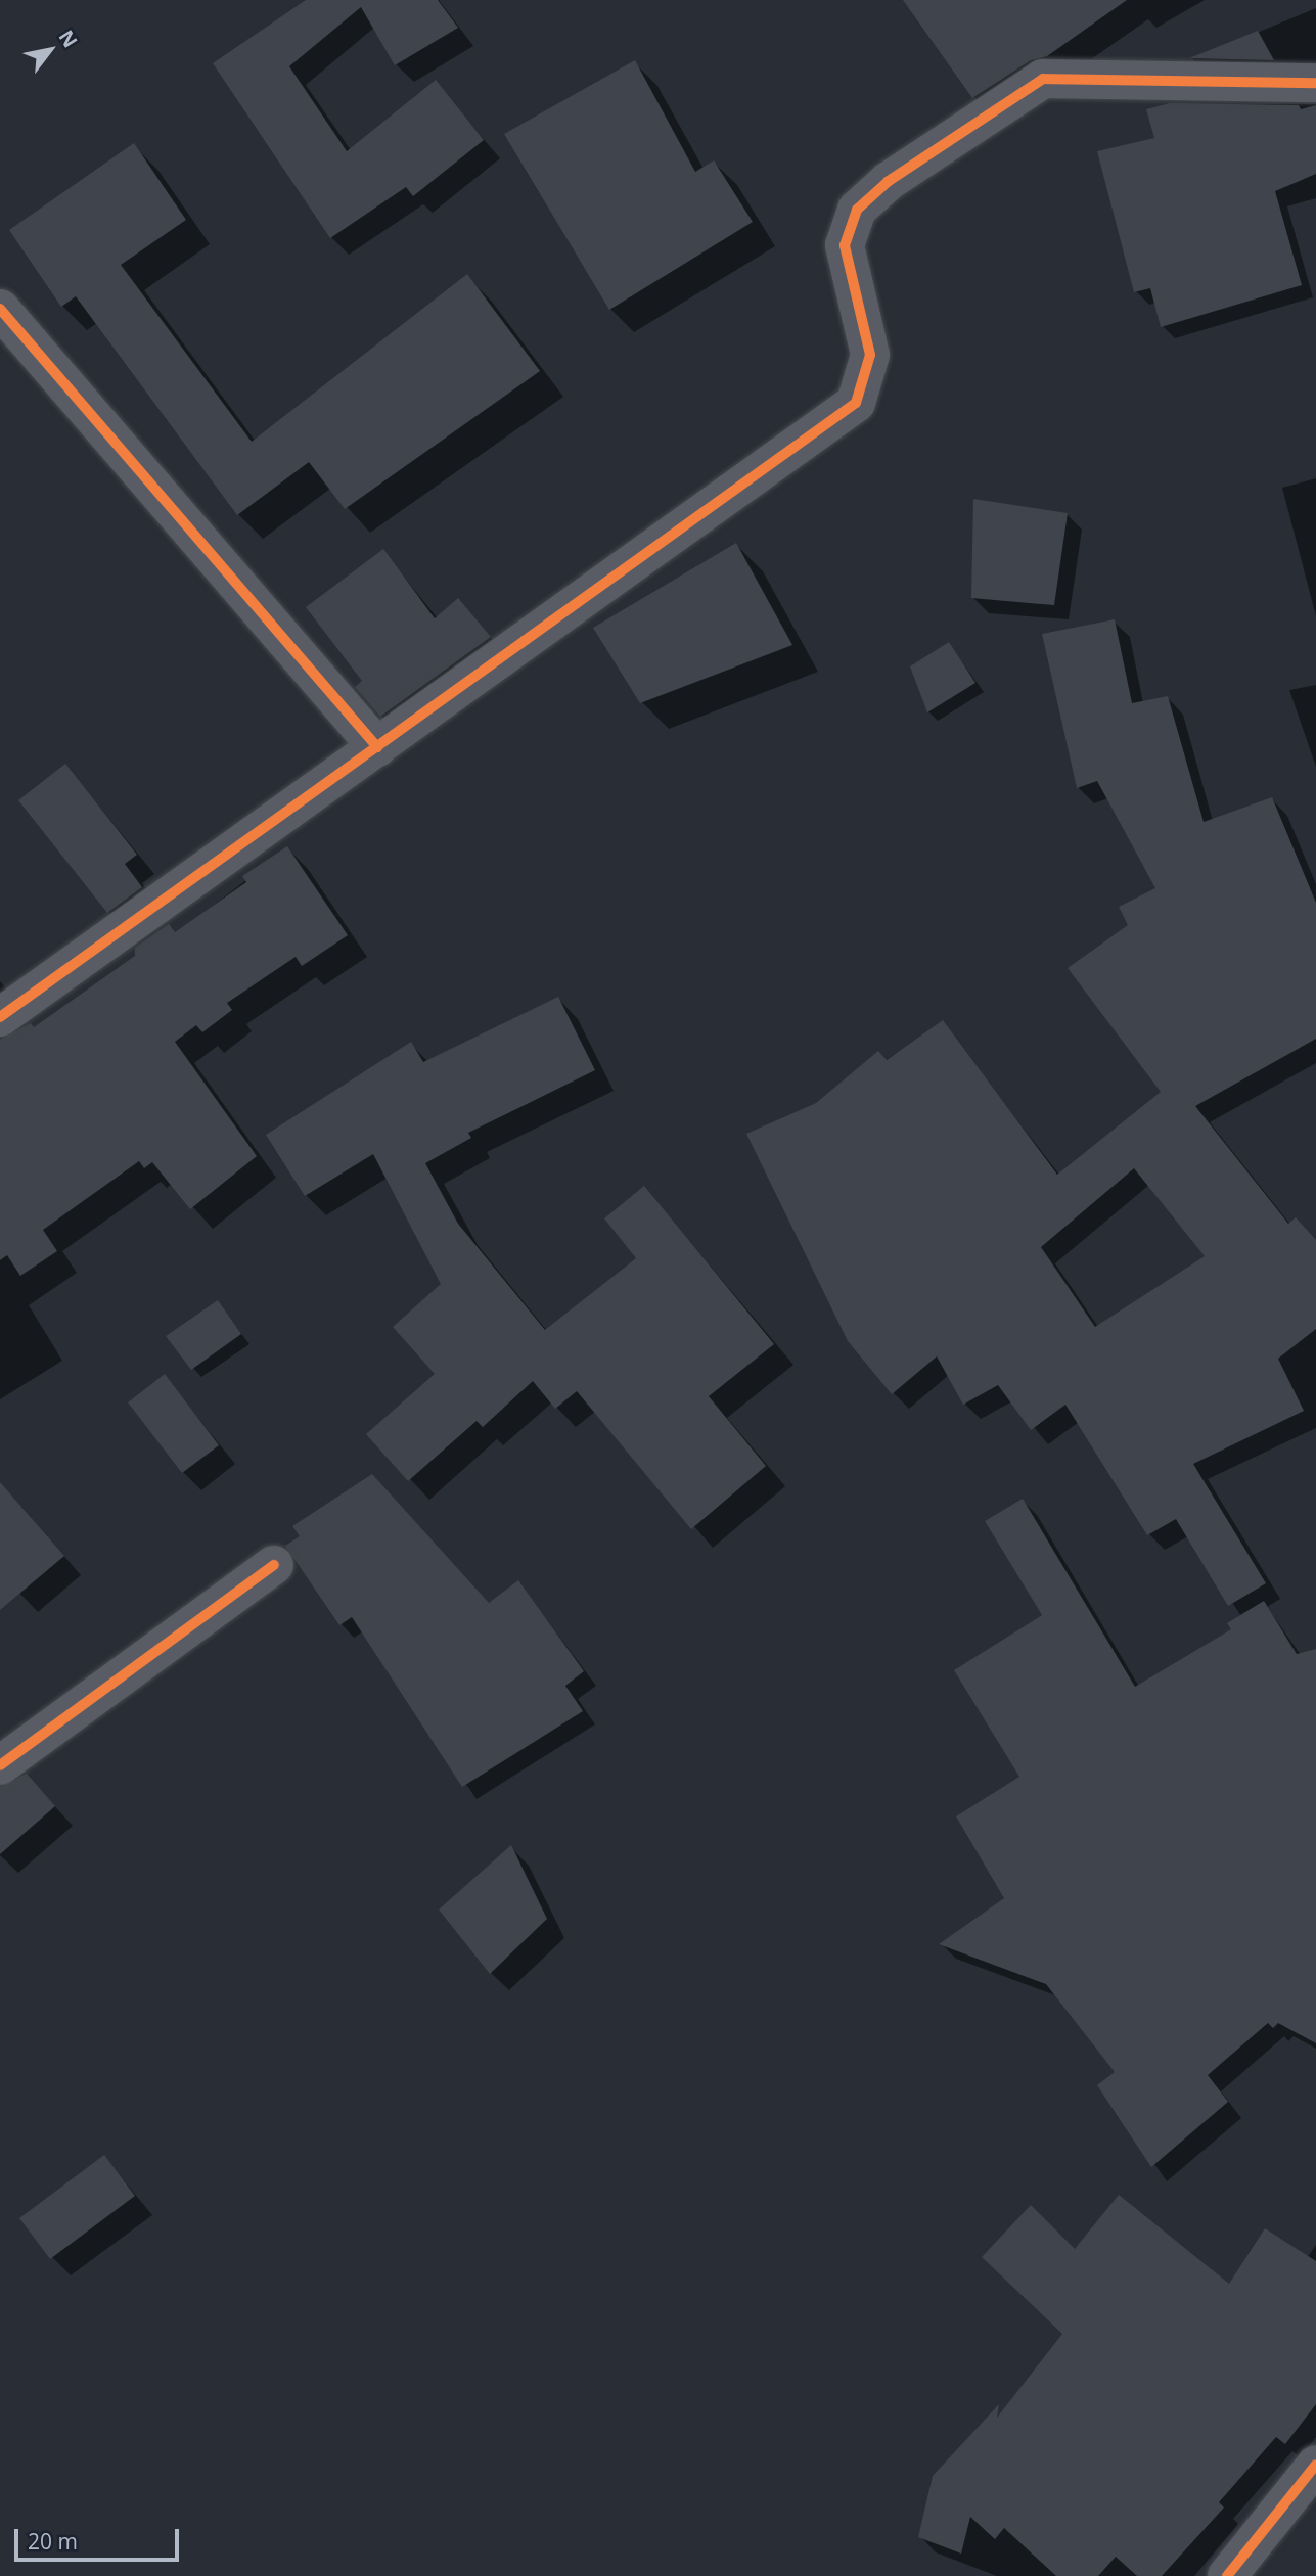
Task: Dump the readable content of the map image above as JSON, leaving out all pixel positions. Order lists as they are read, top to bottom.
{
  "scale_bar": "20 m",
  "north": "top right"
}
